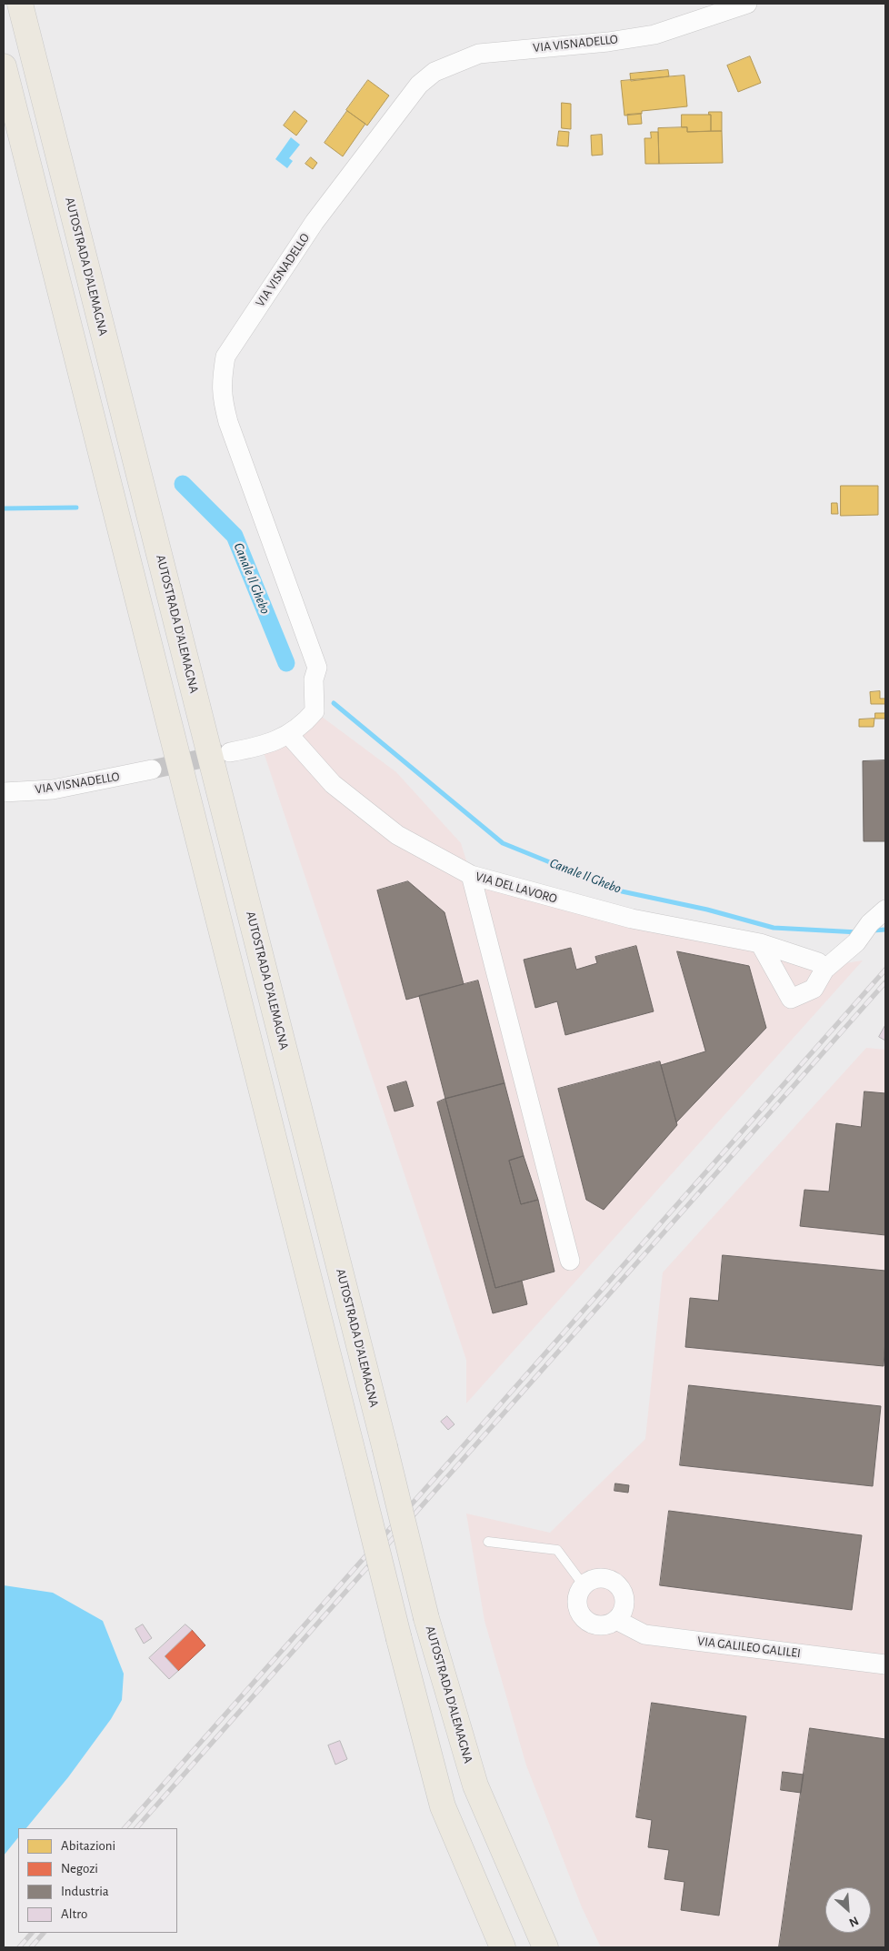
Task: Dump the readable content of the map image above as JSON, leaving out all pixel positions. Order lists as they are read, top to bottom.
{
  "streets": {
    "highway": ["AUTOSTRADA D'ALEMAGNA"],
    "street": ["VIA VISNADELLO", "VIA DEL LAVORO", "VIA GALILEO GALILEI"]
  },
  "crossings": [
    ["VIA VISNADELLO", "VIA DEL LAVORO"]
  ],
  "water": ["Canale Il Ghebo"],
  "legend": [
    "Abitazioni",
    "Negozi",
    "Industria",
    "Altro"
  ],
  "north": "bottom right"
}
